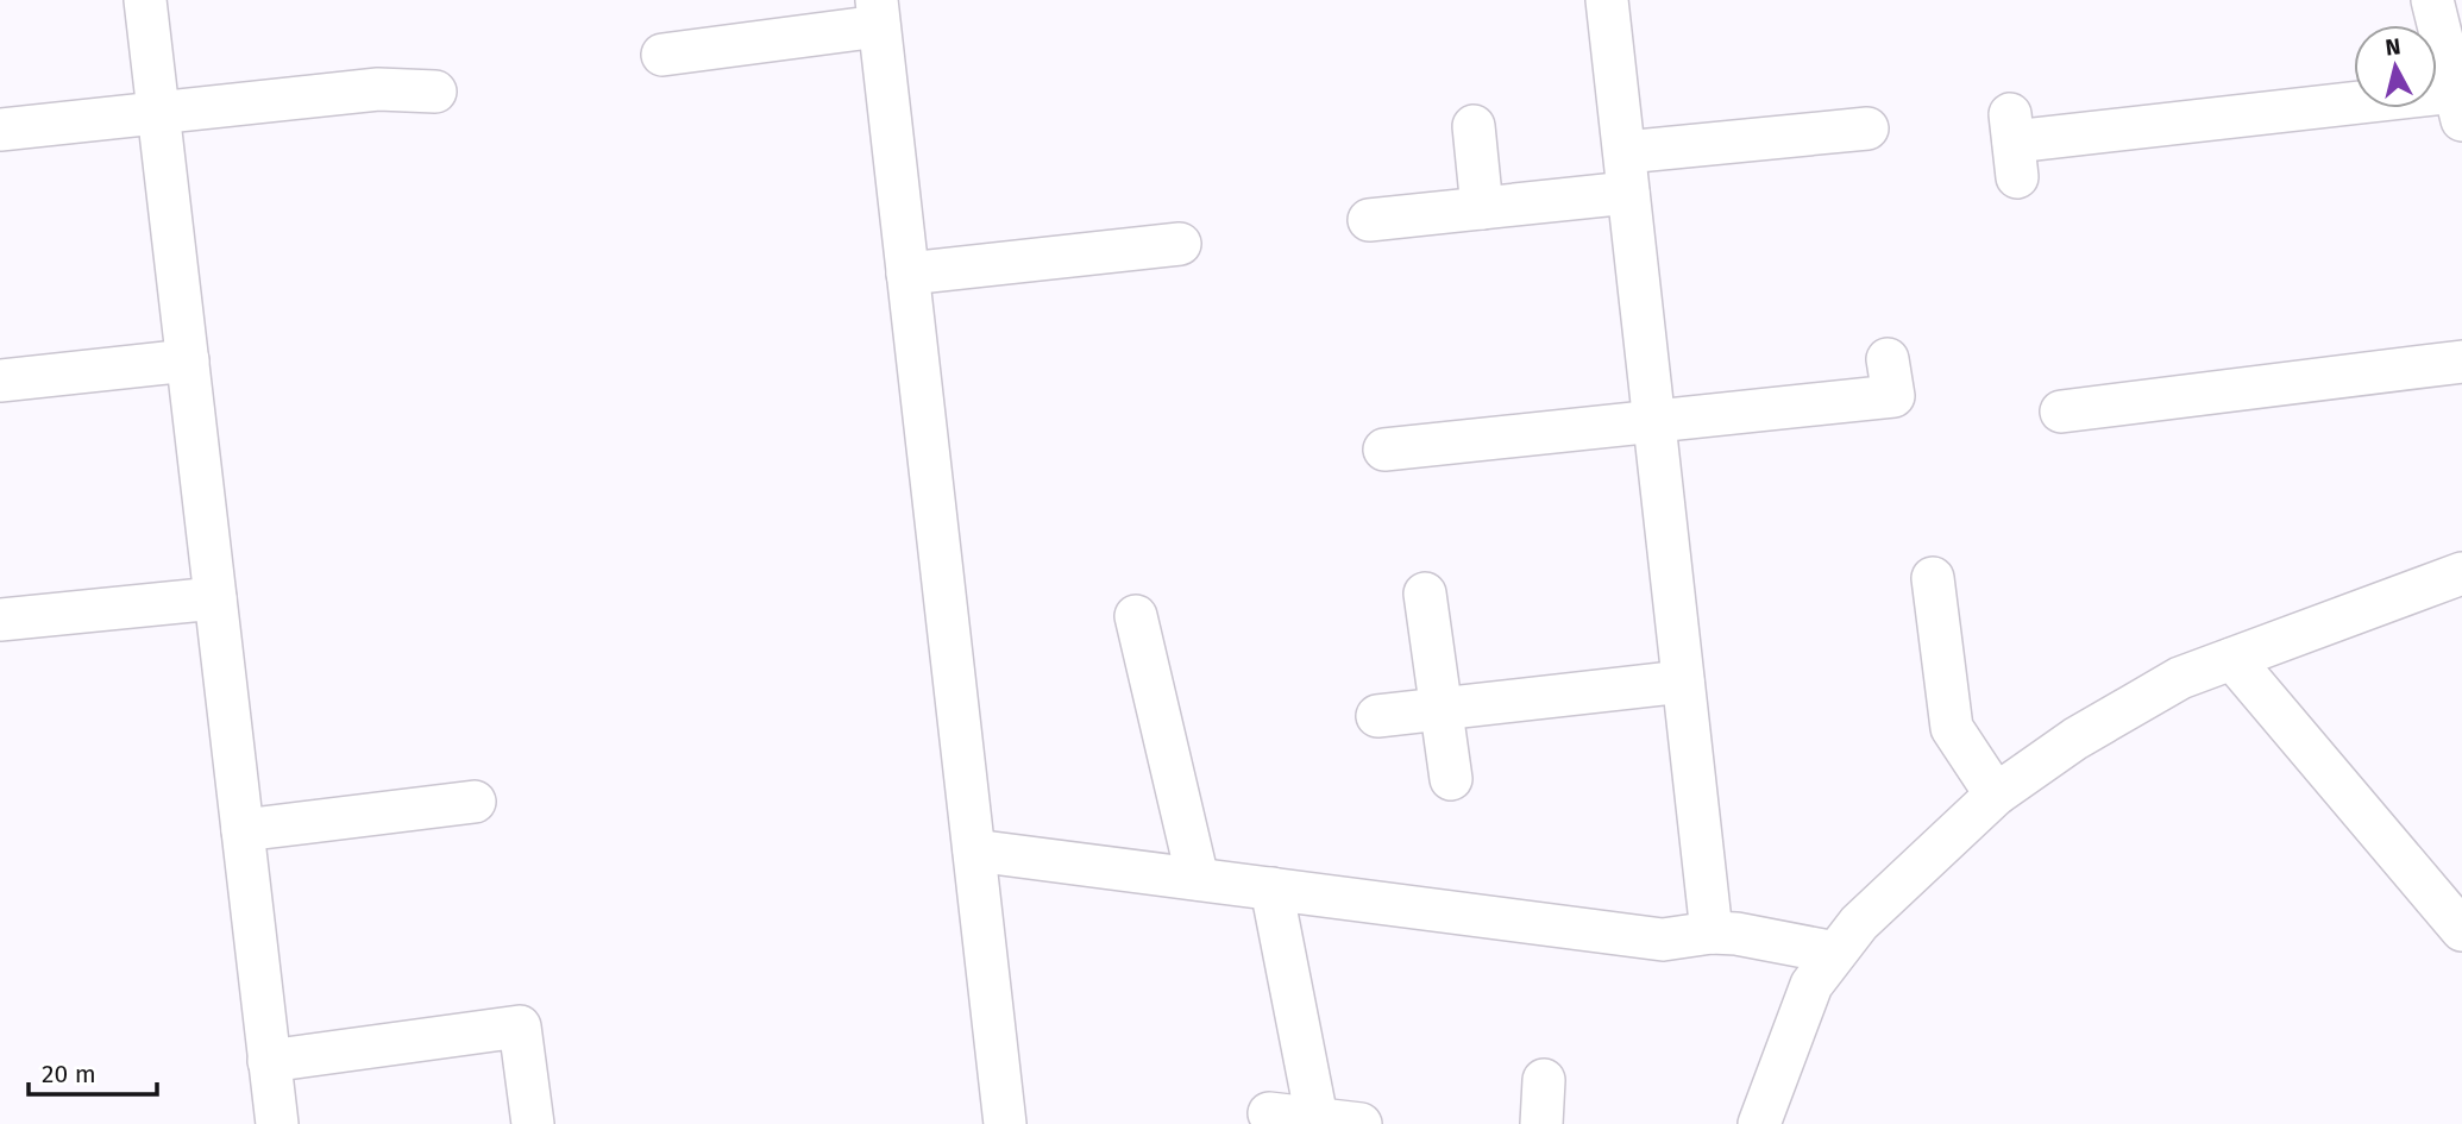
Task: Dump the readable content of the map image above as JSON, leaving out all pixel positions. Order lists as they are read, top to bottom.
{
  "scale_bar": "20 m",
  "north": "top"
}
